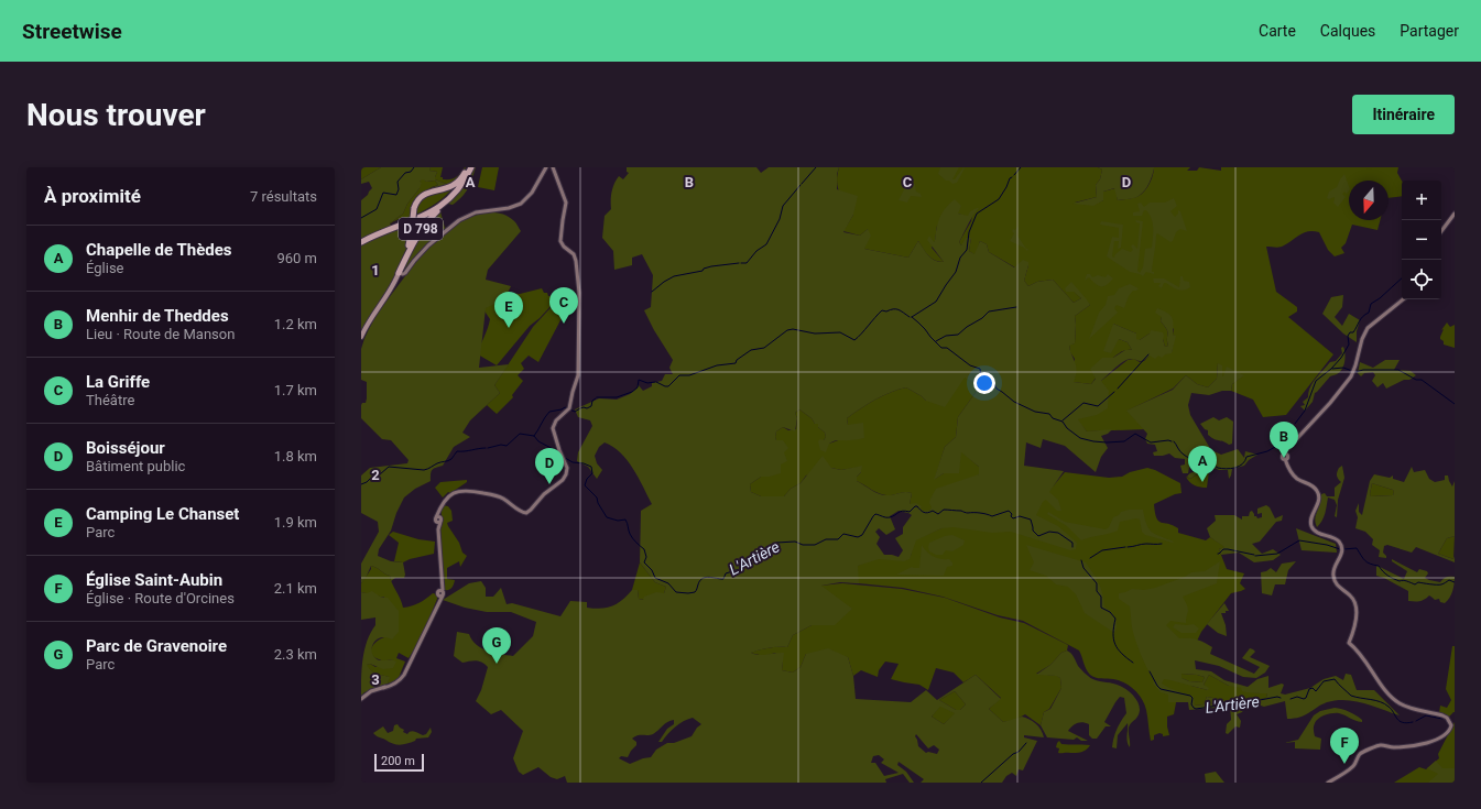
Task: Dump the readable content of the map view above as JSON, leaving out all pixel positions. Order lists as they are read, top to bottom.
{
  "streets": {
    "highway": ["D 798"]
  },
  "water": ["L'Artière"],
  "scale_bar": "200 m",
  "north": "bottom",
  "page": {
    "header": "Streetwise",
    "nav": ["Carte", "Calques", "Partager"],
    "buttons": "Itinéraire",
    "title": "Nous trouver",
    "heading": ["À proximité", "7 résultats"],
    "map_buttons": ["+", "−"],
    "list": [
      {
        "mark": "A",
        "name": "Chapelle de Thèdes",
        "note": "Église",
        "value": "960 m"
      },
      {
        "mark": "B",
        "name": "Menhir de Theddes",
        "note": "Lieu · Route de Manson",
        "value": "1.2 km"
      },
      {
        "mark": "C",
        "name": "La Griffe",
        "note": "Théâtre",
        "value": "1.7 km"
      },
      {
        "mark": "D",
        "name": "Boisséjour",
        "note": "Bâtiment public",
        "value": "1.8 km"
      },
      {
        "mark": "E",
        "name": "Camping Le Chanset",
        "note": "Parc",
        "value": "1.9 km"
      },
      {
        "mark": "F",
        "name": "Église Saint-Aubin",
        "note": "Église · Route d'Orcines",
        "value": "2.1 km"
      },
      {
        "mark": "G",
        "name": "Parc de Gravenoire",
        "note": "Parc",
        "value": "2.3 km"
      }
    ],
    "pins": [
      "C",
      "E",
      "B",
      "A",
      "D",
      "G",
      "F"
    ],
    "scale": "200 m"
  },
  "grid": {
    "columns": [
      "A",
      "B",
      "C",
      "D"
    ],
    "rows": ["1", "2", "3"]
  }
}
